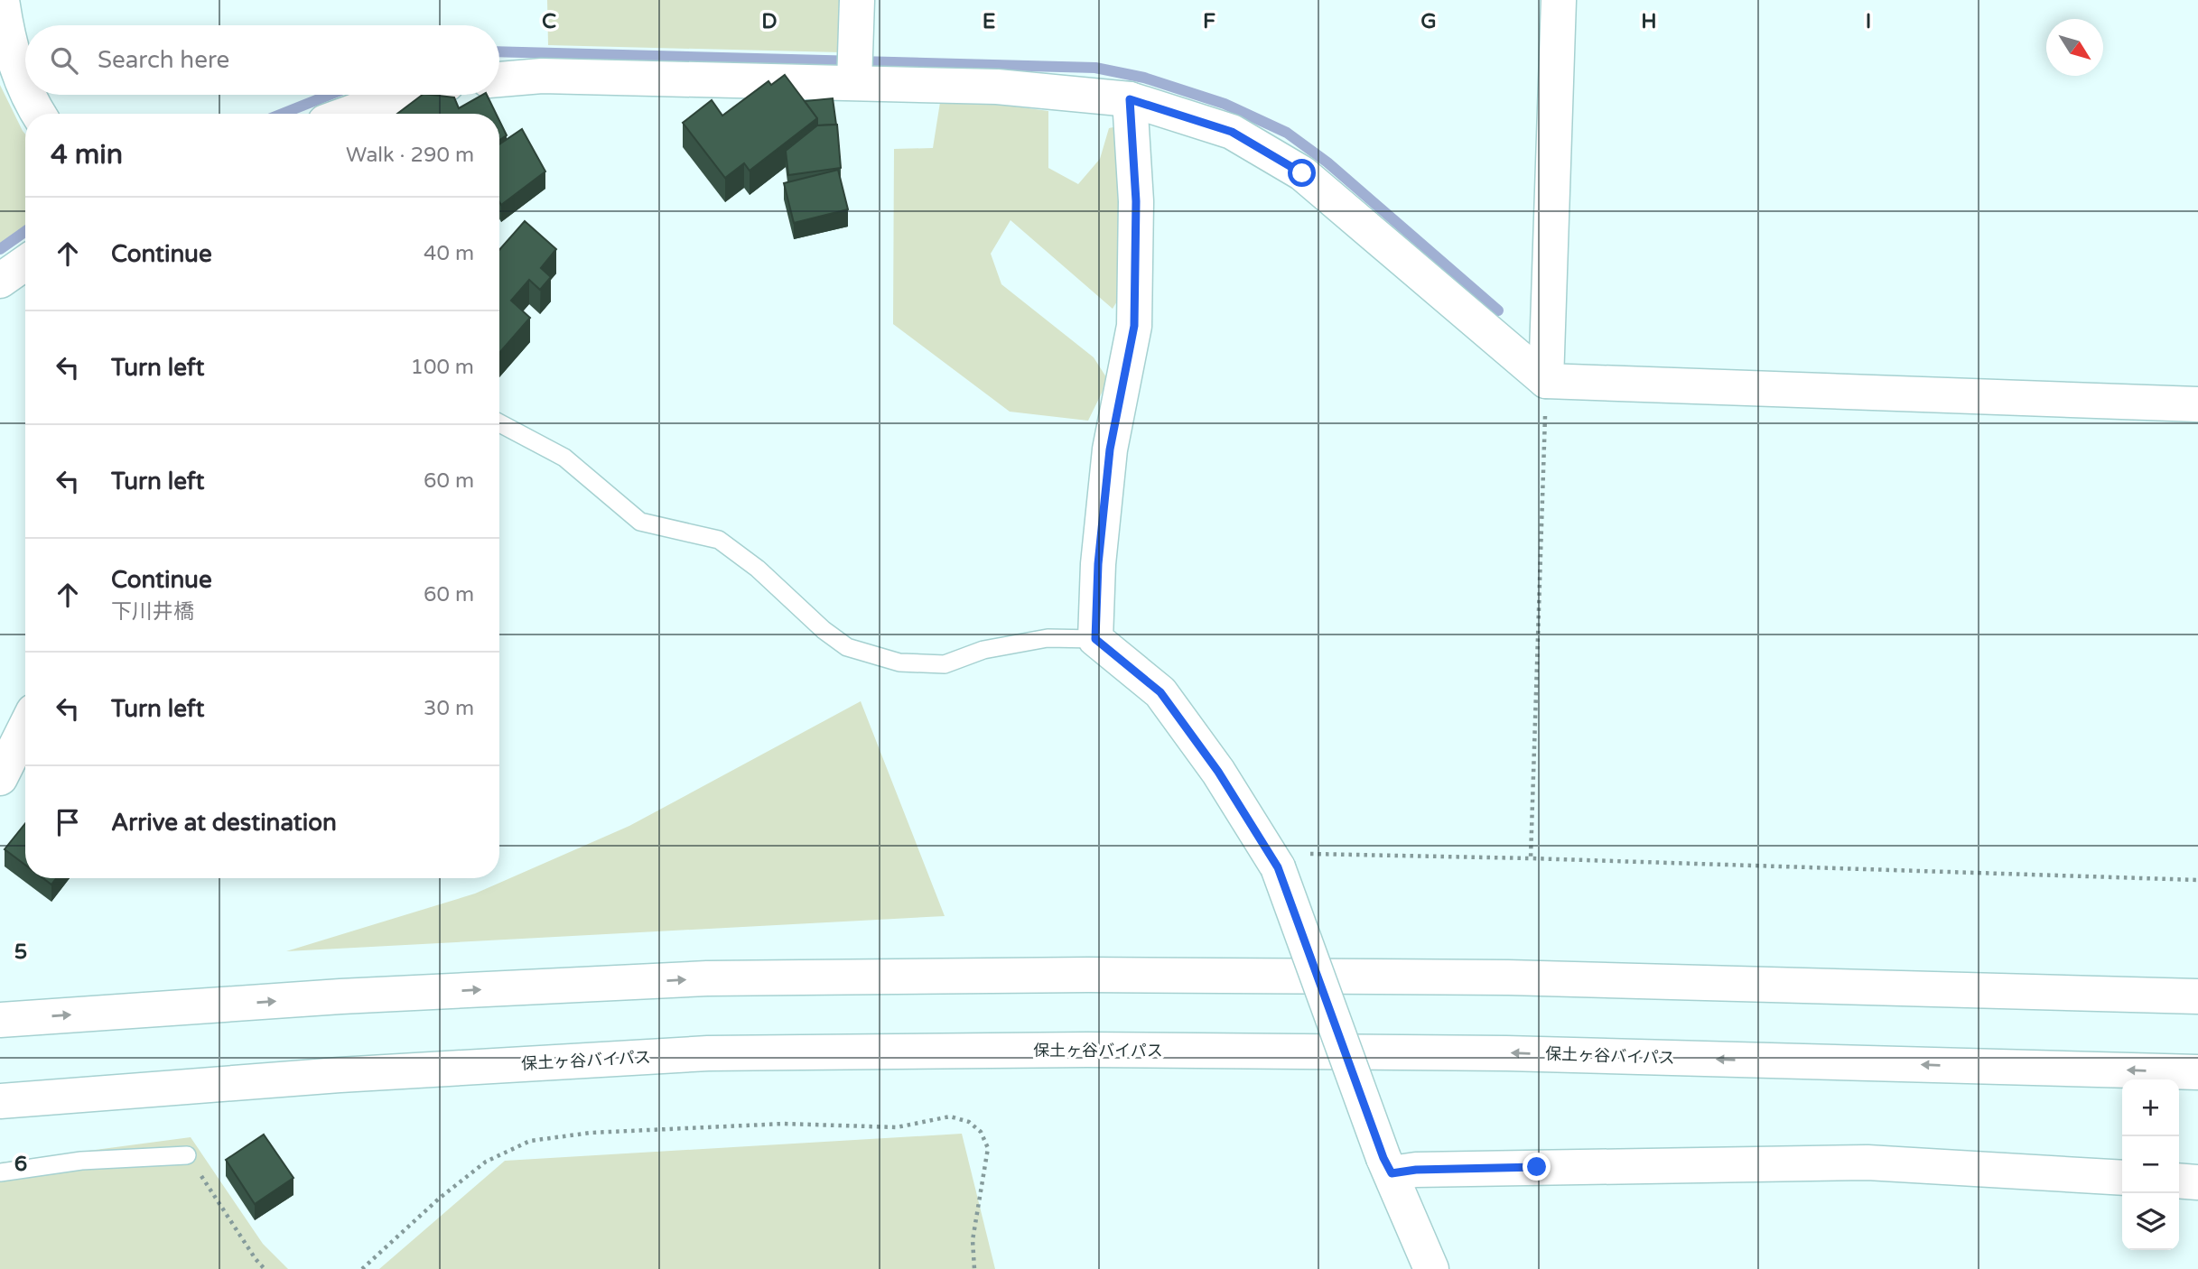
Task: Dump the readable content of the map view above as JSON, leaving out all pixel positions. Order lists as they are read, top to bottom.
{
  "streets": {
    "main road": ["保土ヶ谷バイパス"]
  },
  "north": "bottom right",
  "page": {
    "search": "Search here",
    "heading": ["4 min", "Walk · 290 m"],
    "list": [
      ["Continue", "40 m"],
      ["Turn left", "100 m"],
      ["Turn left", "60 m"],
      ["Continue", "下川井橋", "60 m"],
      ["Turn left", "30 m"],
      "Arrive at destination"
    ],
    "map_buttons": ["+", "−"]
  },
  "grid": {
    "columns": [
      "C",
      "D",
      "E",
      "F",
      "G",
      "H",
      "I"
    ],
    "rows": ["5", "6"]
  }
}
